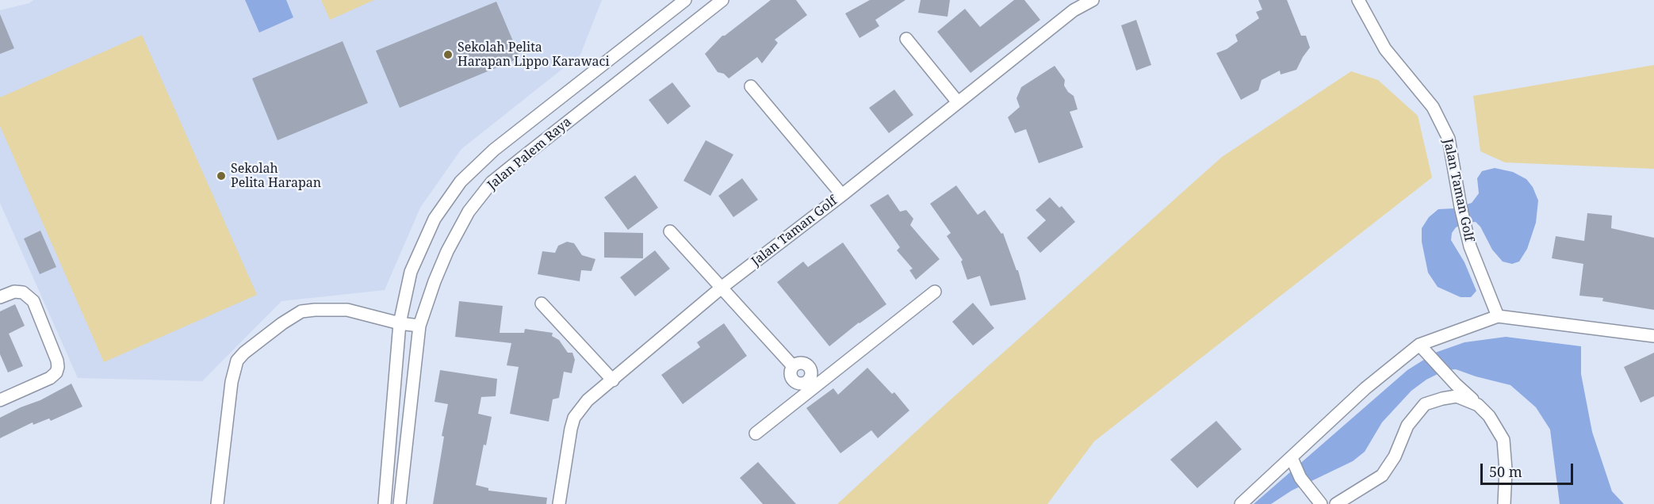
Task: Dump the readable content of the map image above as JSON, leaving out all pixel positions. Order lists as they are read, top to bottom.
{
  "streets": {
    "street": ["Jalan Palem Raya", "Jalan Taman Golf"]
  },
  "places": ["Sekolah Pelita Harapan Lippo Karawaci", "Sekolah Pelita Harapan"],
  "scale_bar": "50 m"
}
